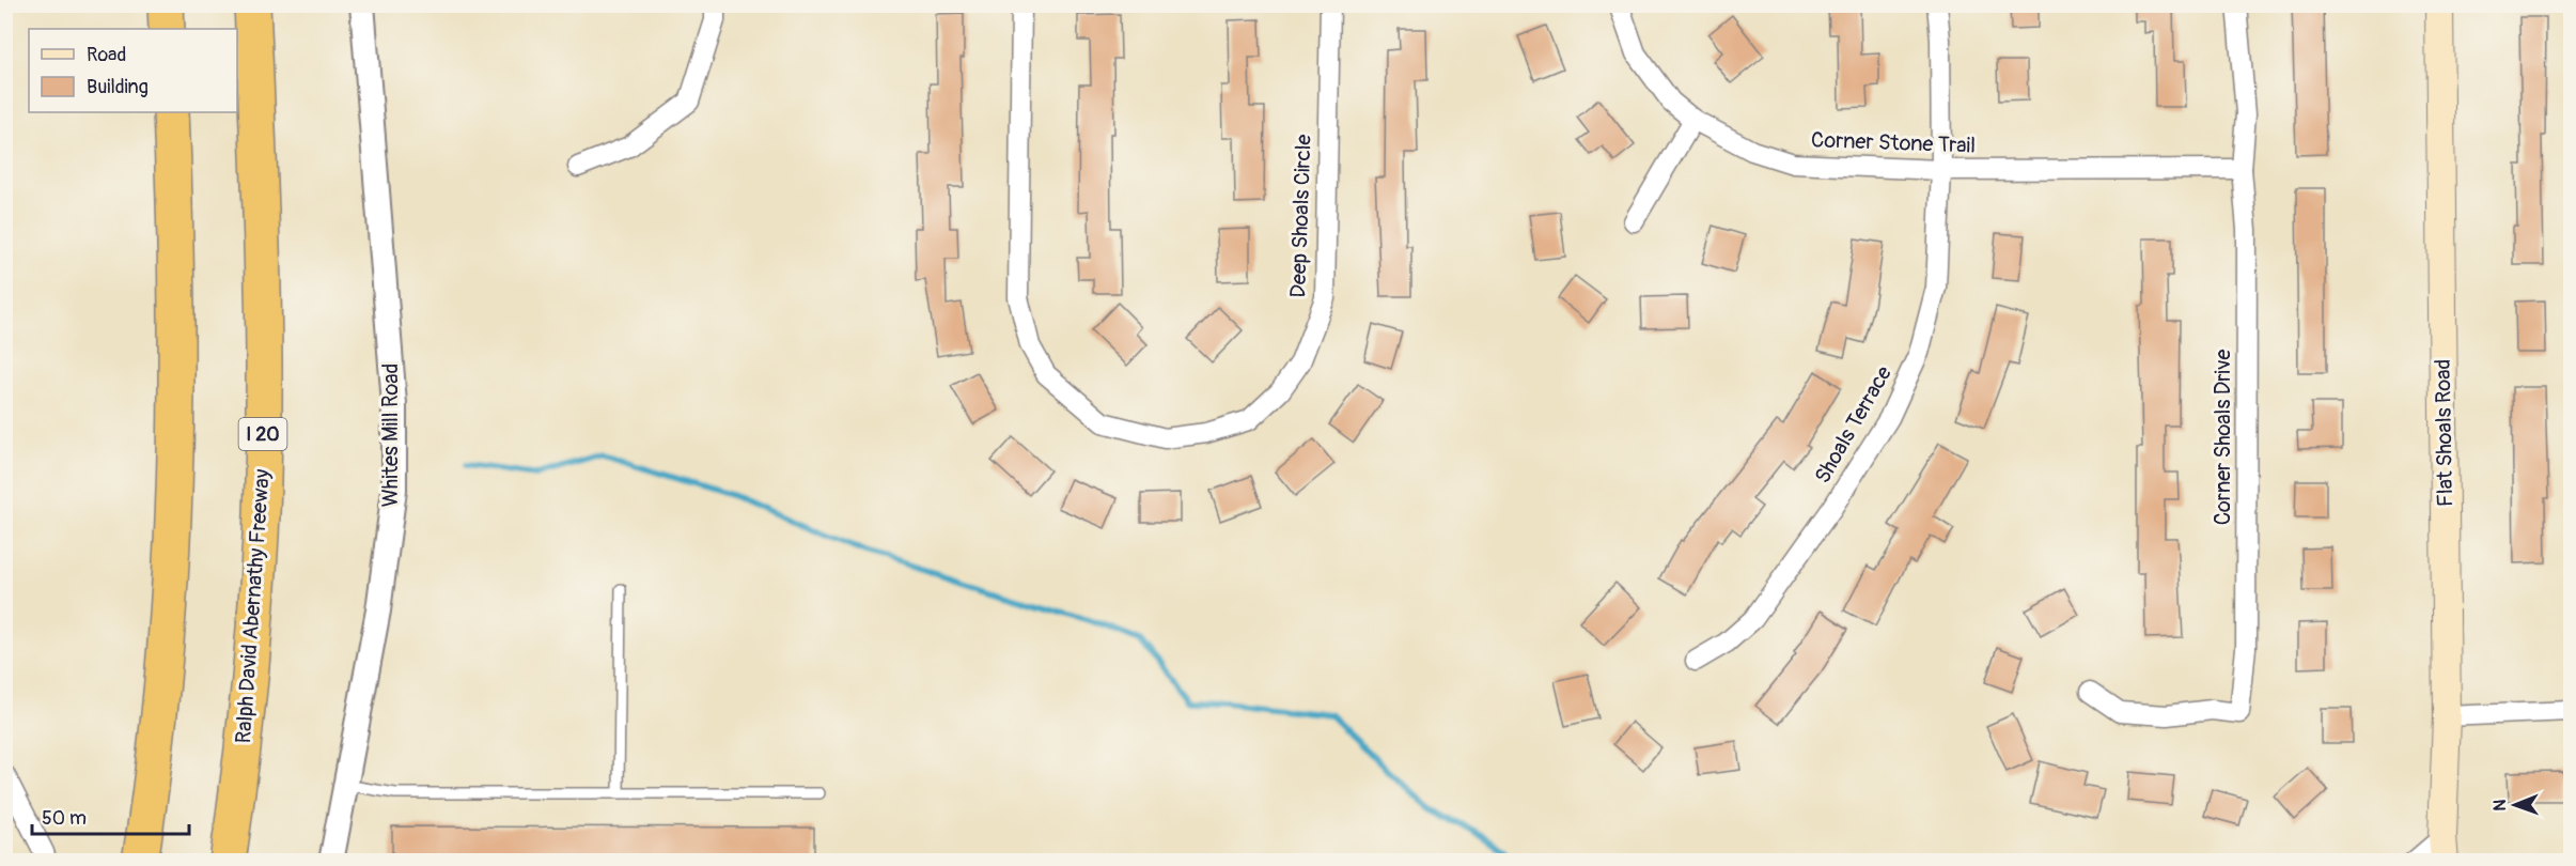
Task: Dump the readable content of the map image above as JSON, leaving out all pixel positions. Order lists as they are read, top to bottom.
{
  "streets": {
    "highway": ["I 20", "Ralph David Abernathy Freeway"],
    "main road": ["Flat Shoals Road"],
    "street": [
      "Corner Stone Trail",
      "Deep Shoals Circle",
      "Shoals Terrace",
      "Whites Mill Road",
      "Corner Shoals Drive"
    ]
  },
  "crossings": [
    ["Corner Stone Trail", "Shoals Terrace"],
    ["Corner Stone Trail", "Corner Shoals Drive"]
  ],
  "legend": ["Road", "Building"],
  "scale_bar": "50 m",
  "north": "left"
}
